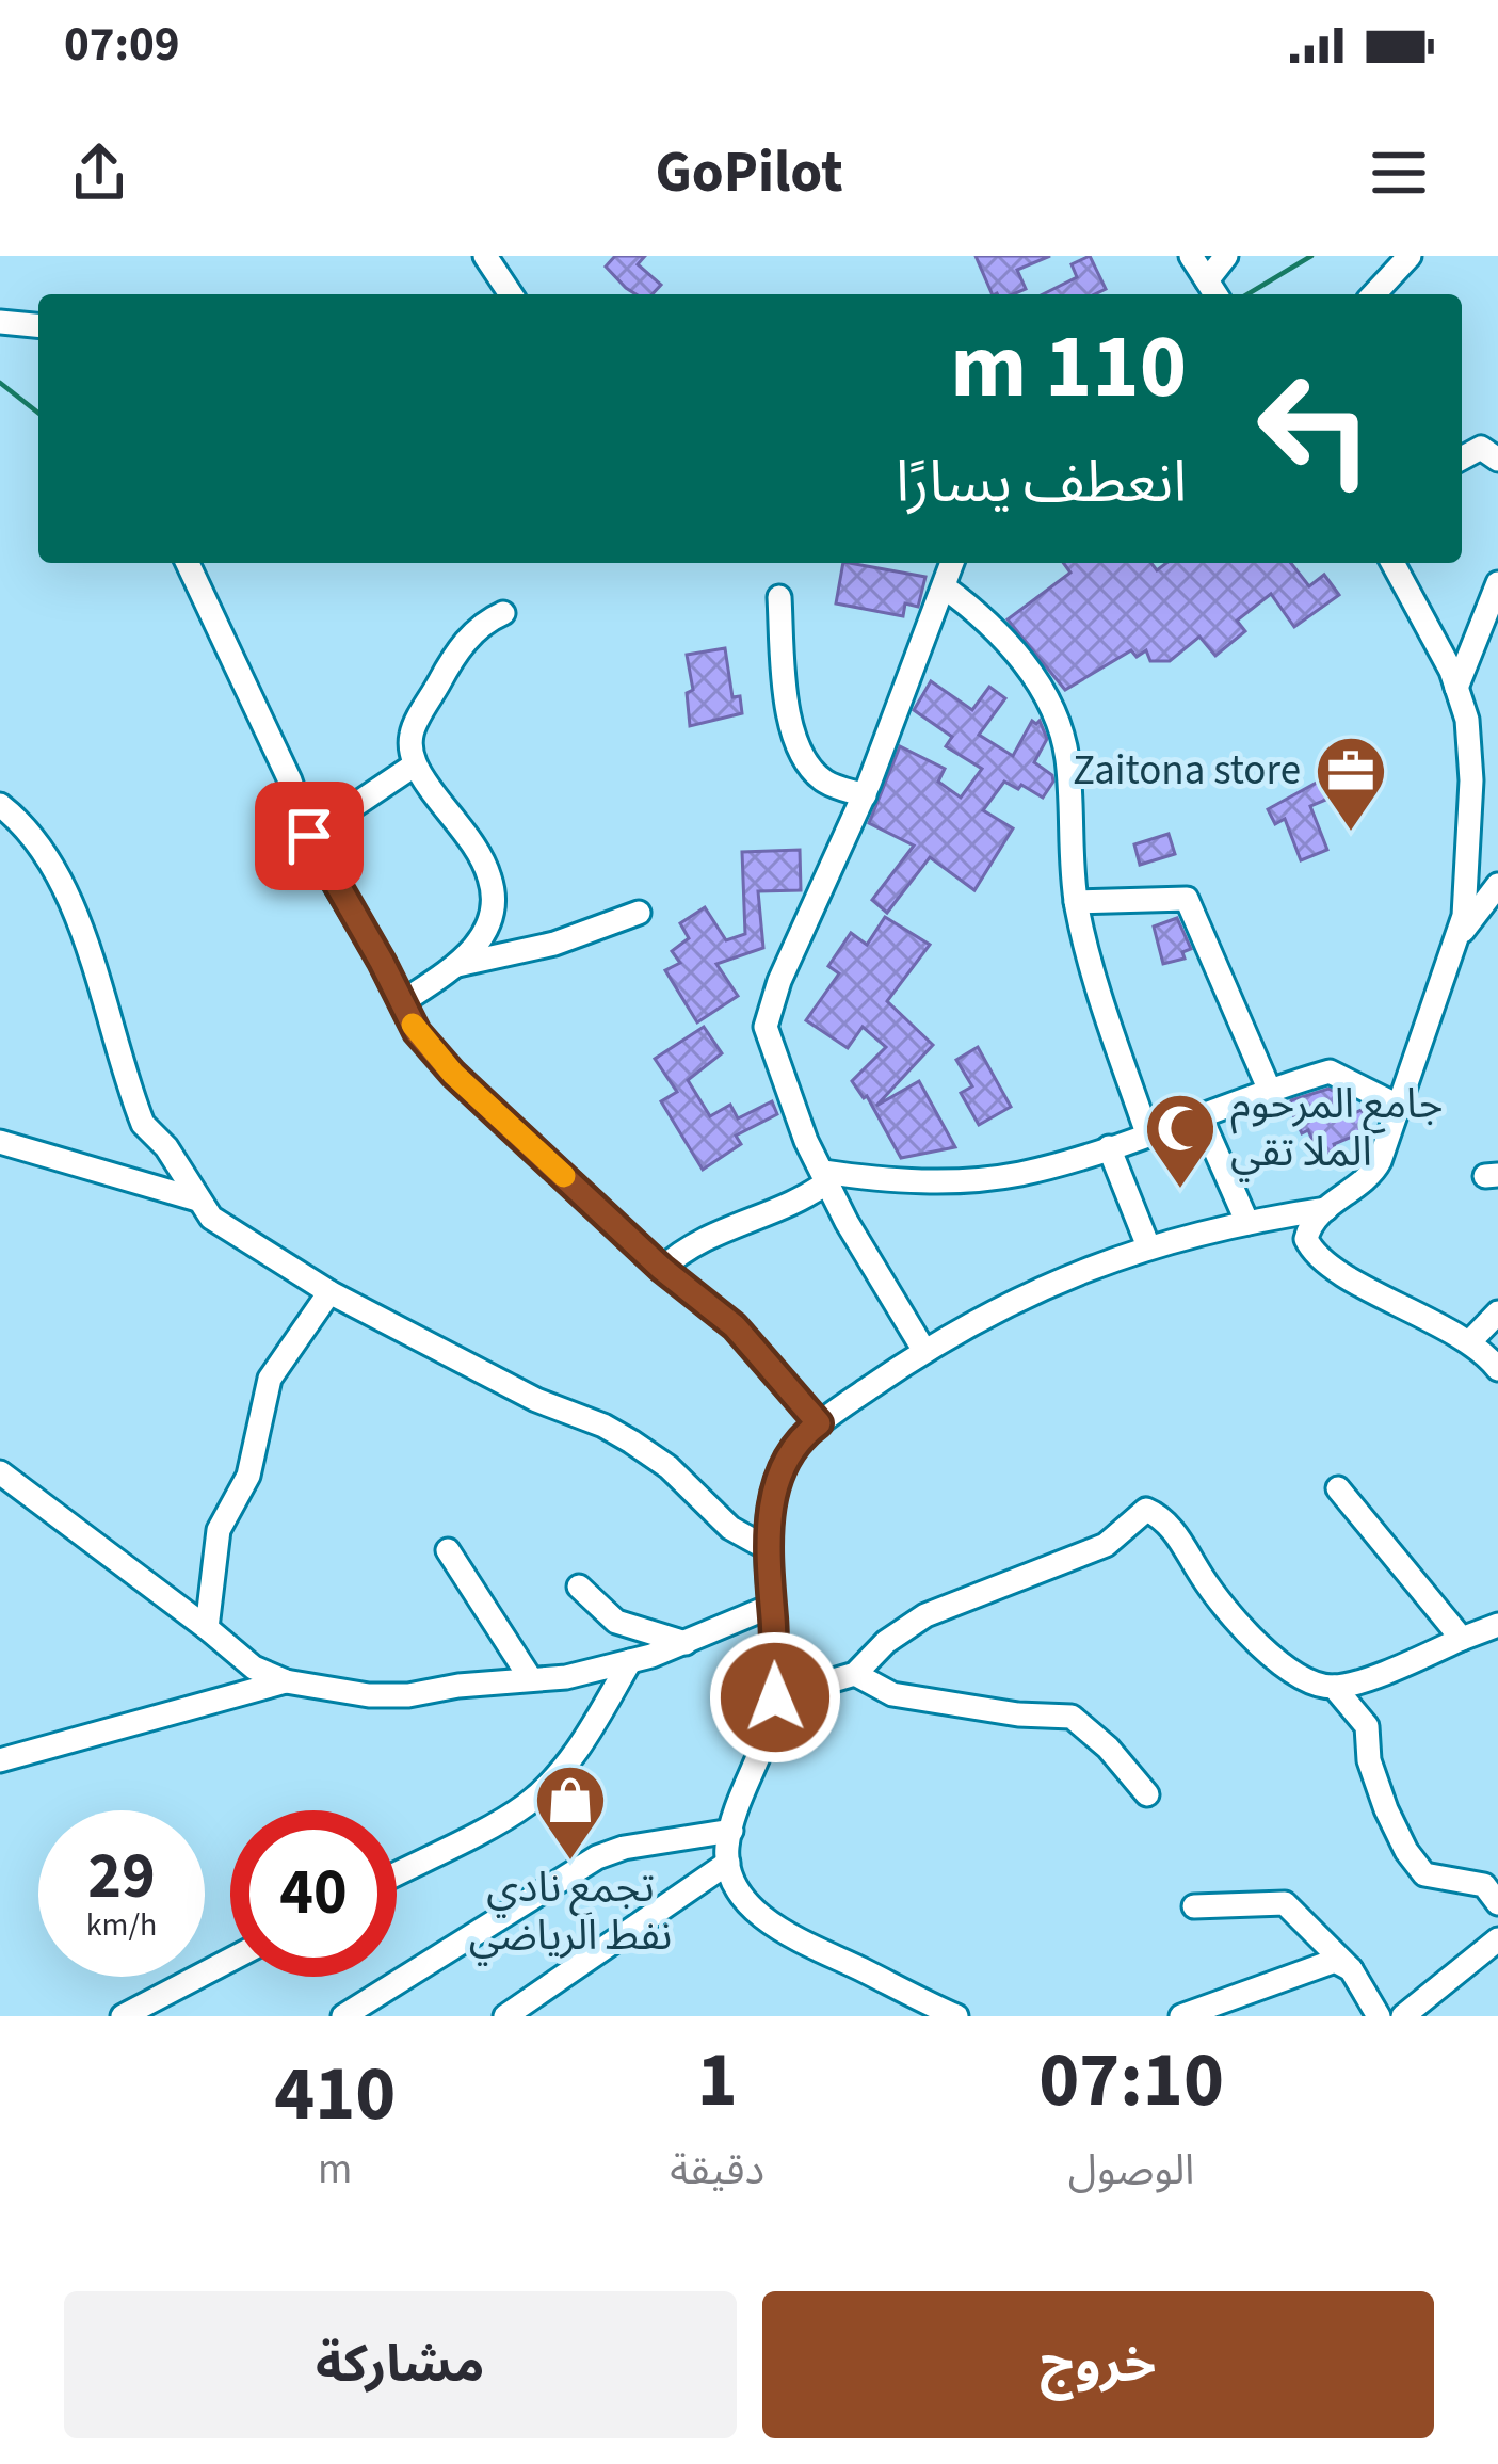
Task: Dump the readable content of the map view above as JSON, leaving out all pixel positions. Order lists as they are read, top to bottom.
{
  "places": {
    "office": ["Zaitona store"],
    "mosque": ["جامع المرحوم الملا تقي"],
    "shop": ["تجمع نادي نفط الرياضي"]
  },
  "page": {
    "status": "07:09",
    "header": "GoPilot",
    "turn": ["110 m", "انعطف يسارًا"],
    "speed": "29 km/h",
    "limit": "40",
    "eta": [
      "07:10",
      "الوصول",
      "1",
      "دقيقة",
      "410",
      "m"
    ],
    "buttons": ["خروج", "مشاركة"]
  }
}
